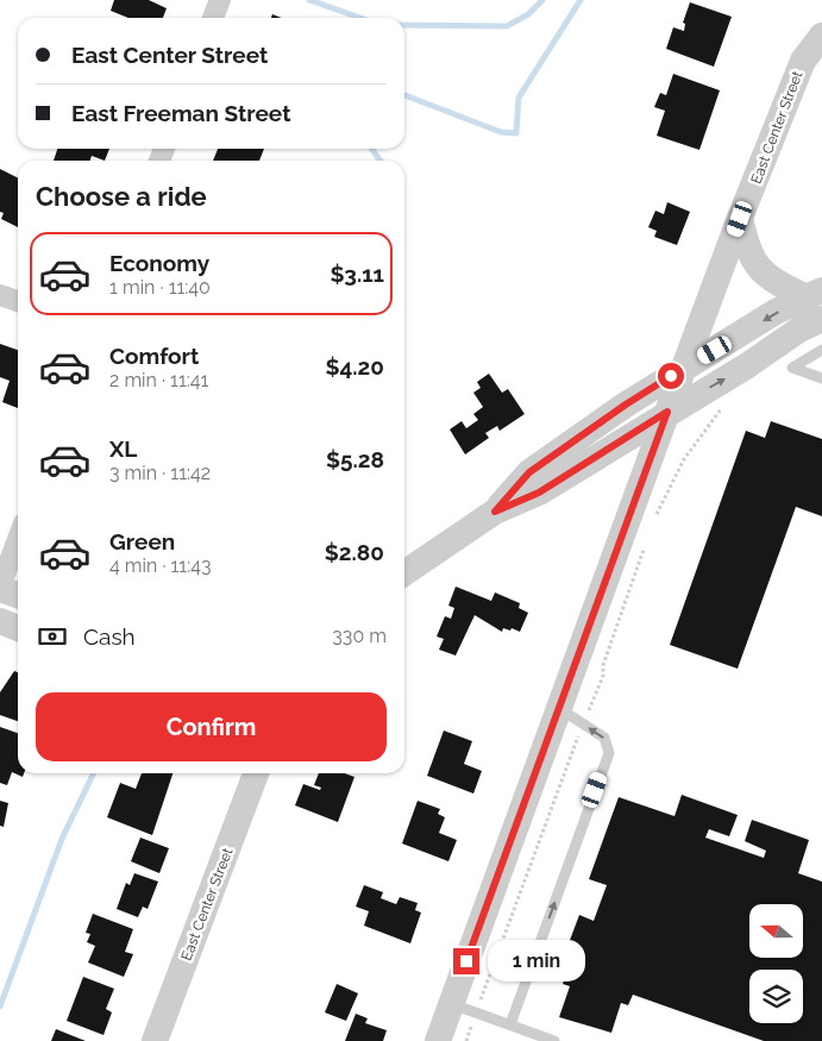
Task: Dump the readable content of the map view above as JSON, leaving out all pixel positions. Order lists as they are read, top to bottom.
{
  "streets": {
    "street": ["East Center Street"]
  },
  "north": "left",
  "page": {
    "banner": ["East Center Street", "East Freeman Street"],
    "heading": "Choose a ride",
    "list": [
      {
        "name": "Economy",
        "note": "1 min · 11:40",
        "value": "$3.11"
      },
      {
        "name": "Comfort",
        "note": "2 min · 11:41",
        "value": "$4.20"
      },
      {
        "name": "XL",
        "note": "3 min · 11:42",
        "value": "$5.28"
      },
      {
        "name": "Green",
        "note": "4 min · 11:43",
        "value": "$2.80"
      }
    ],
    "pay": ["Cash", "330 m"],
    "buttons": "Confirm",
    "bubble": "1 min"
  }
}
